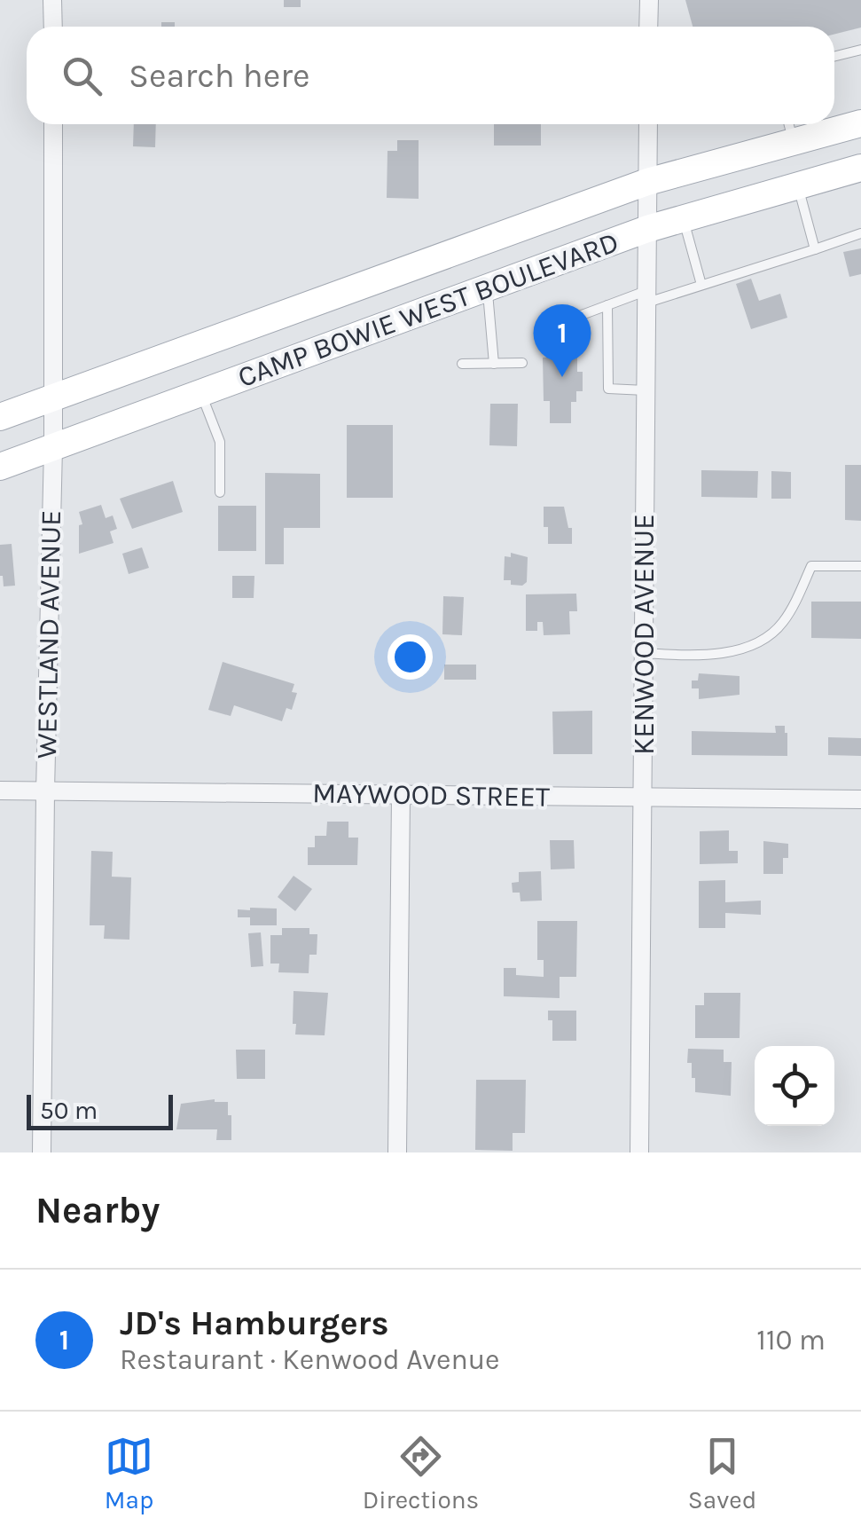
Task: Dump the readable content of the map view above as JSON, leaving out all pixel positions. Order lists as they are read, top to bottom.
{
  "streets": {
    "main road": ["CAMP BOWIE WEST BOULEVARD"],
    "street": ["WESTLAND AVENUE", "KENWOOD AVENUE", "MAYWOOD STREET"]
  },
  "crossings": [
    ["CAMP BOWIE WEST BOULEVARD", "WESTLAND AVENUE"],
    ["CAMP BOWIE WEST BOULEVARD", "KENWOOD AVENUE"],
    ["WESTLAND AVENUE", "MAYWOOD STREET"],
    ["KENWOOD AVENUE", "MAYWOOD STREET"]
  ],
  "scale_bar": "50 m",
  "page": {
    "search": "Search here",
    "pins": "1",
    "scale": "50 m",
    "heading": "Nearby",
    "list": [
      {
        "mark": "1",
        "name": "JD's Hamburgers",
        "note": "Restaurant · Kenwood Avenue",
        "value": "110 m"
      }
    ],
    "nav": ["Map", "Directions", "Saved"]
  }
}
